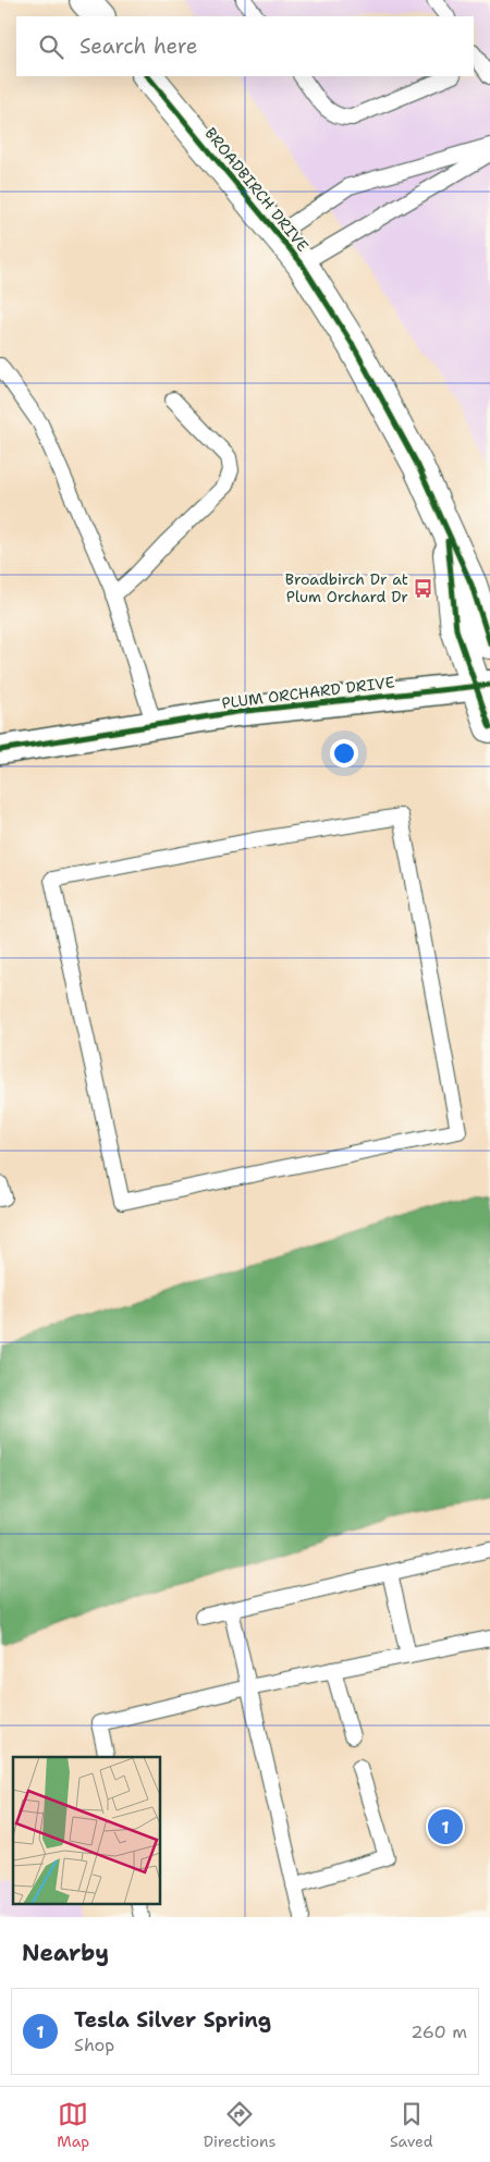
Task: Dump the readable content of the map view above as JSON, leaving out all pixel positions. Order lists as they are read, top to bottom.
{
  "streets": {
    "street": ["BROADBIRCH DRIVE", "PLUM ORCHARD DRIVE"]
  },
  "crossings": [
    ["BROADBIRCH DRIVE", "PLUM ORCHARD DRIVE"]
  ],
  "places": {
    "bus stop": ["Broadbirch Dr at Plum Orchard Dr"]
  },
  "page": {
    "search": "Search here",
    "pins": "1",
    "heading": "Nearby",
    "list": [
      {
        "mark": "1",
        "name": "Tesla Silver Spring",
        "note": "Shop",
        "value": "260 m"
      }
    ],
    "nav": ["Map", "Directions", "Saved"]
  }
}
